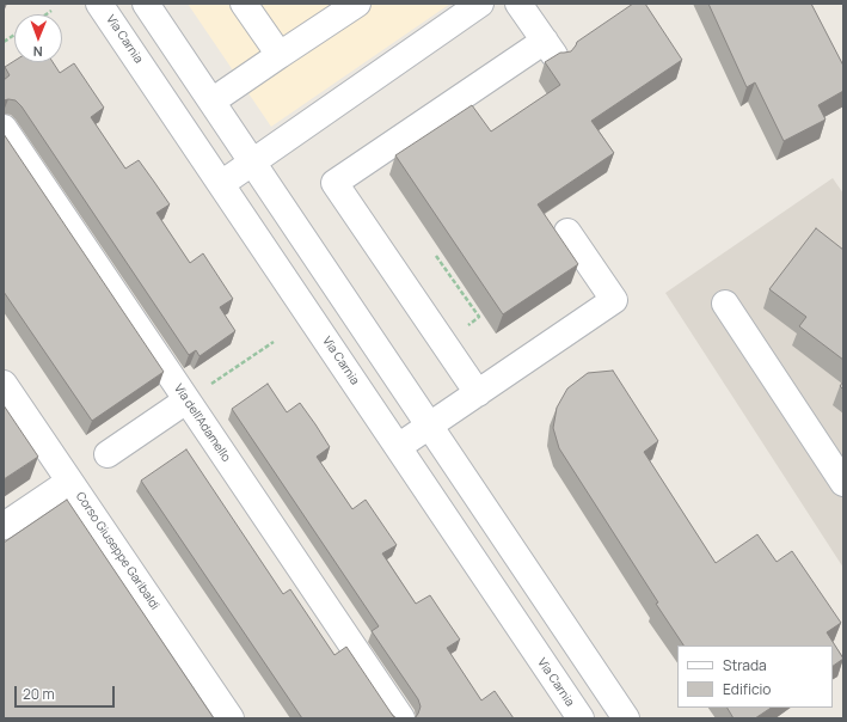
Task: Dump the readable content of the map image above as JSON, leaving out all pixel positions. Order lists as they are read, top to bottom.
{
  "streets": {
    "street": ["Via Carnia", "Via dell'Adamello", "Corso Giuseppe Garibaldi"]
  },
  "legend": ["Strada", "Edificio"],
  "scale_bar": "20 m",
  "north": "bottom"
}
